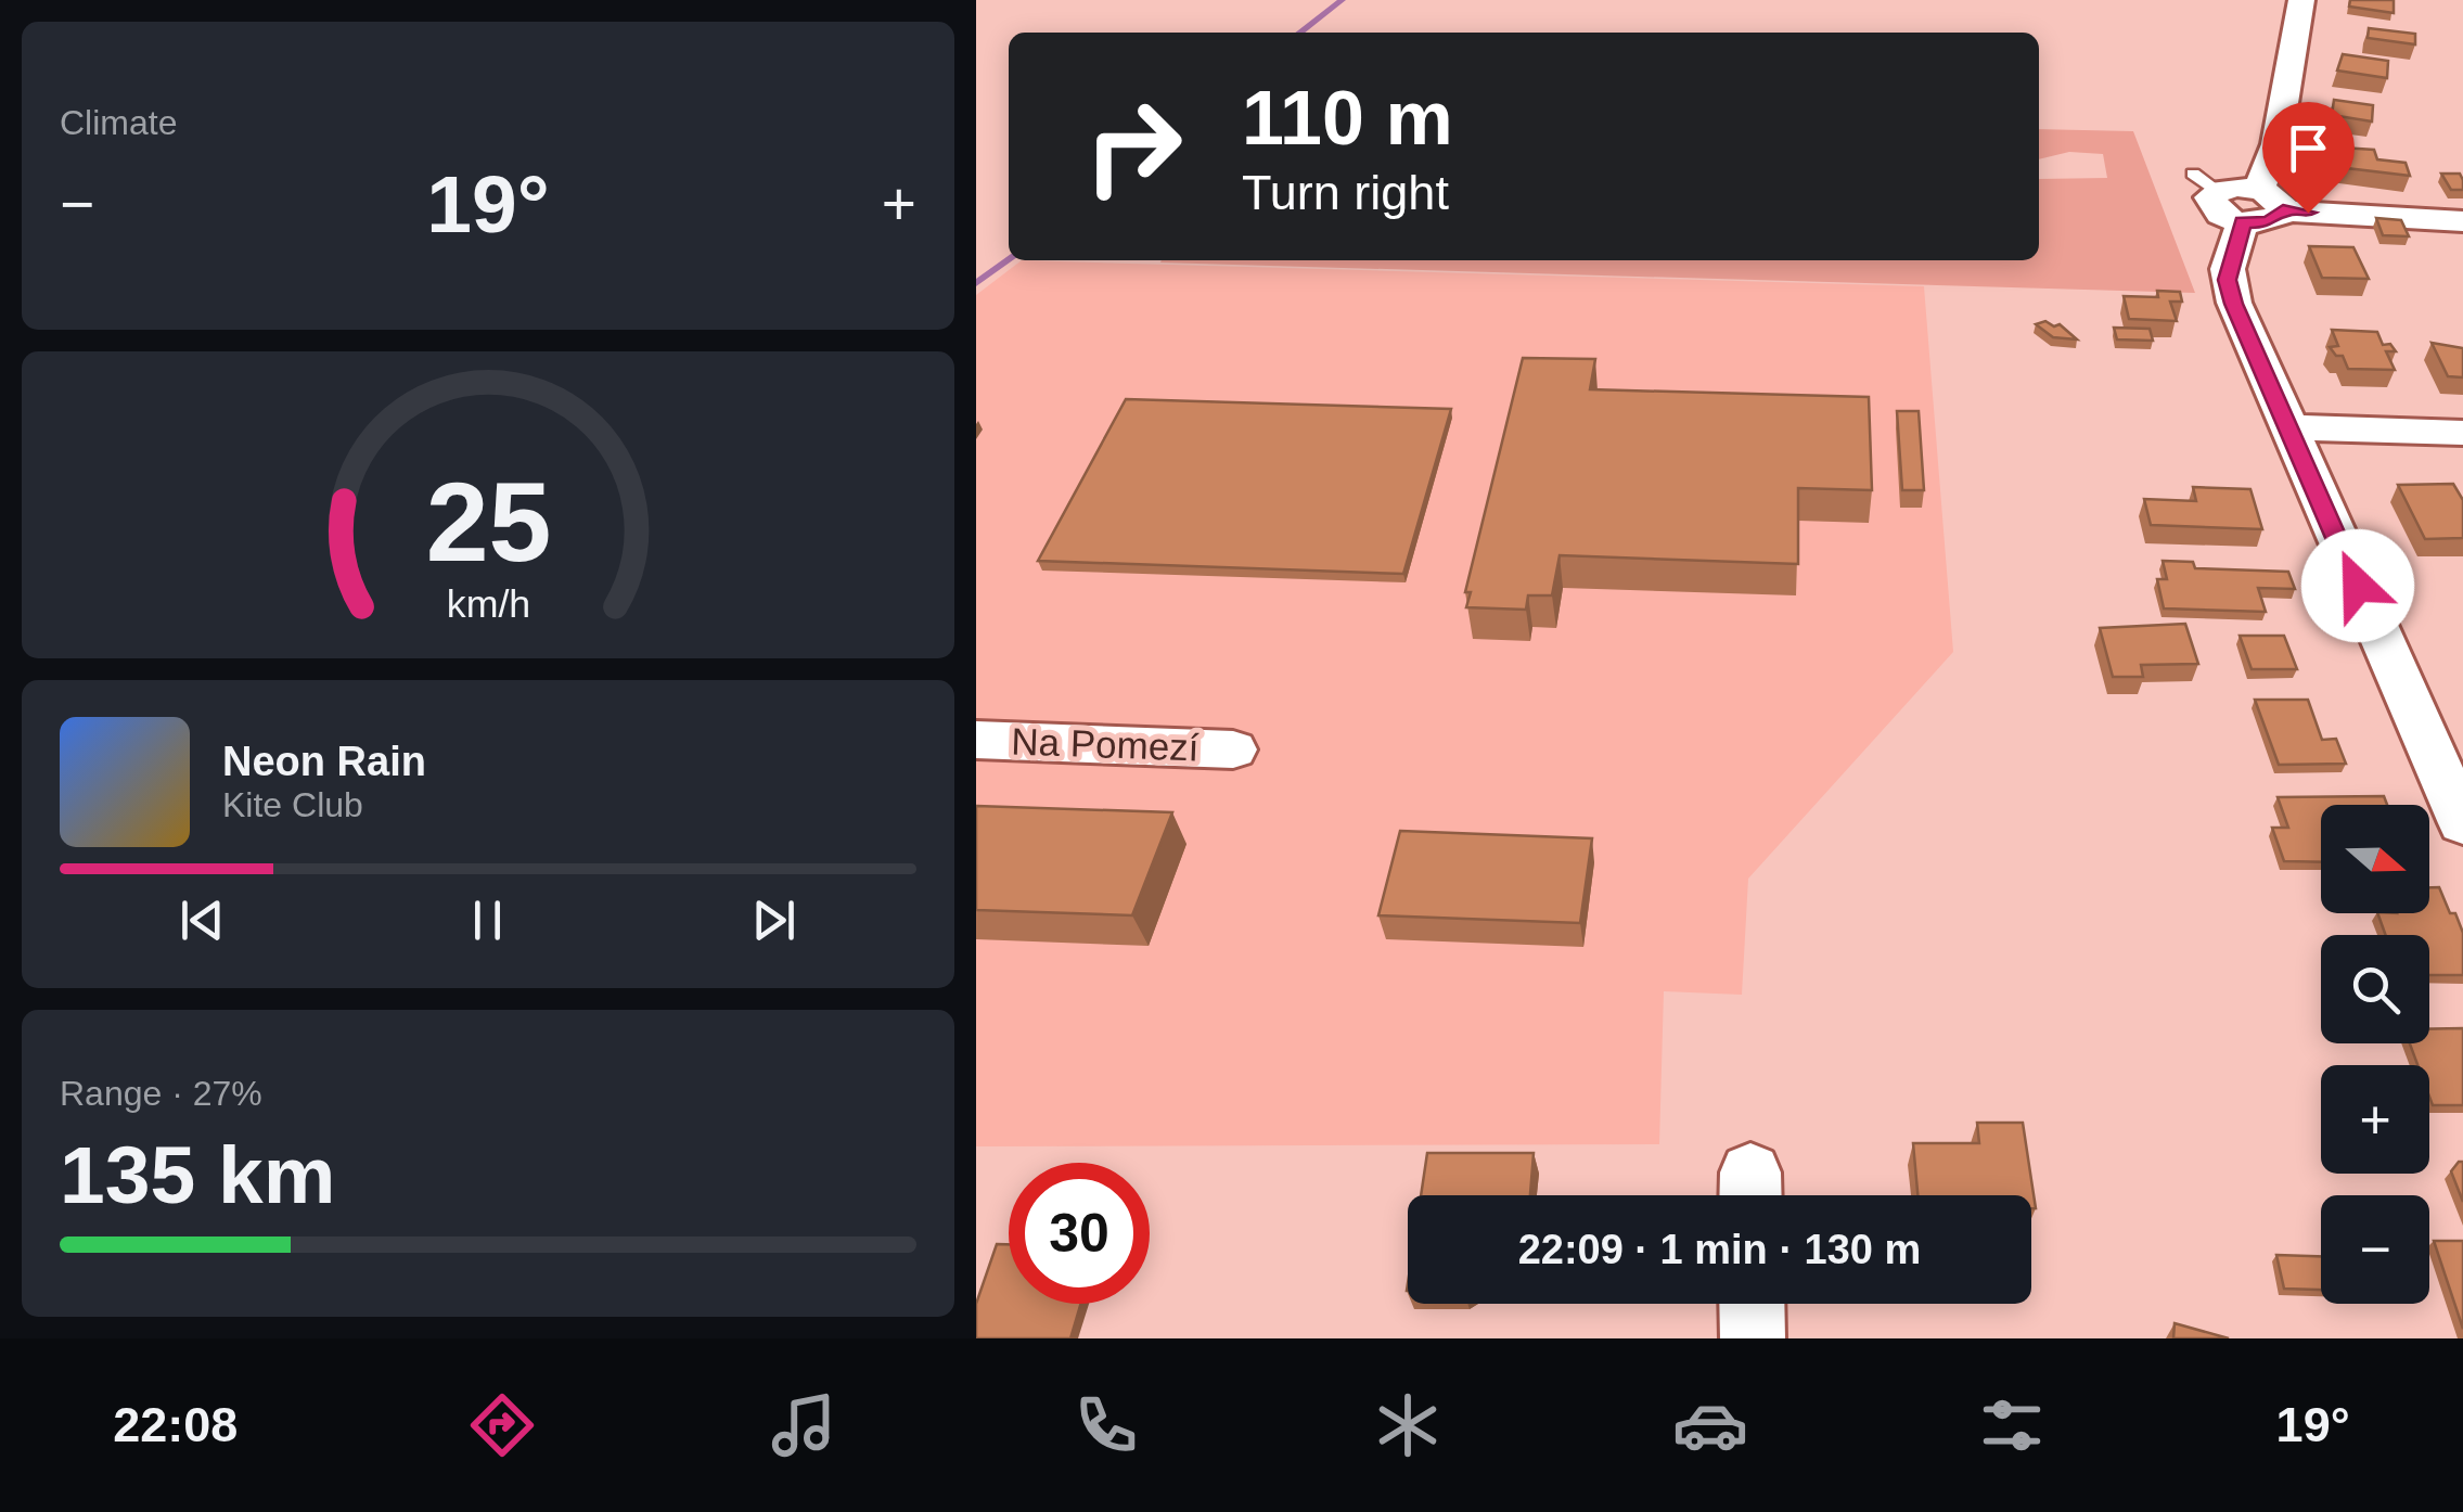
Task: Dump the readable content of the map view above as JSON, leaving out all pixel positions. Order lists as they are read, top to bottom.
{
  "streets": {
    "street": ["Na Pomezí"]
  },
  "north": "right",
  "page": {
    "tile": [
      "Climate",
      ["Range · 27%", "135 km"]
    ],
    "turn": ["110 m", "Turn right"],
    "heat": ["−", "19°", "+"],
    "song": ["Neon Rain", "Kite Club"],
    "map_buttons": ["+", "−"],
    "limit": "30",
    "trip": "22:09 · 1 min · 130 m",
    "tabs": ["22:08", "19°"],
    "gauge": ["25", "km/h"]
  }
}
